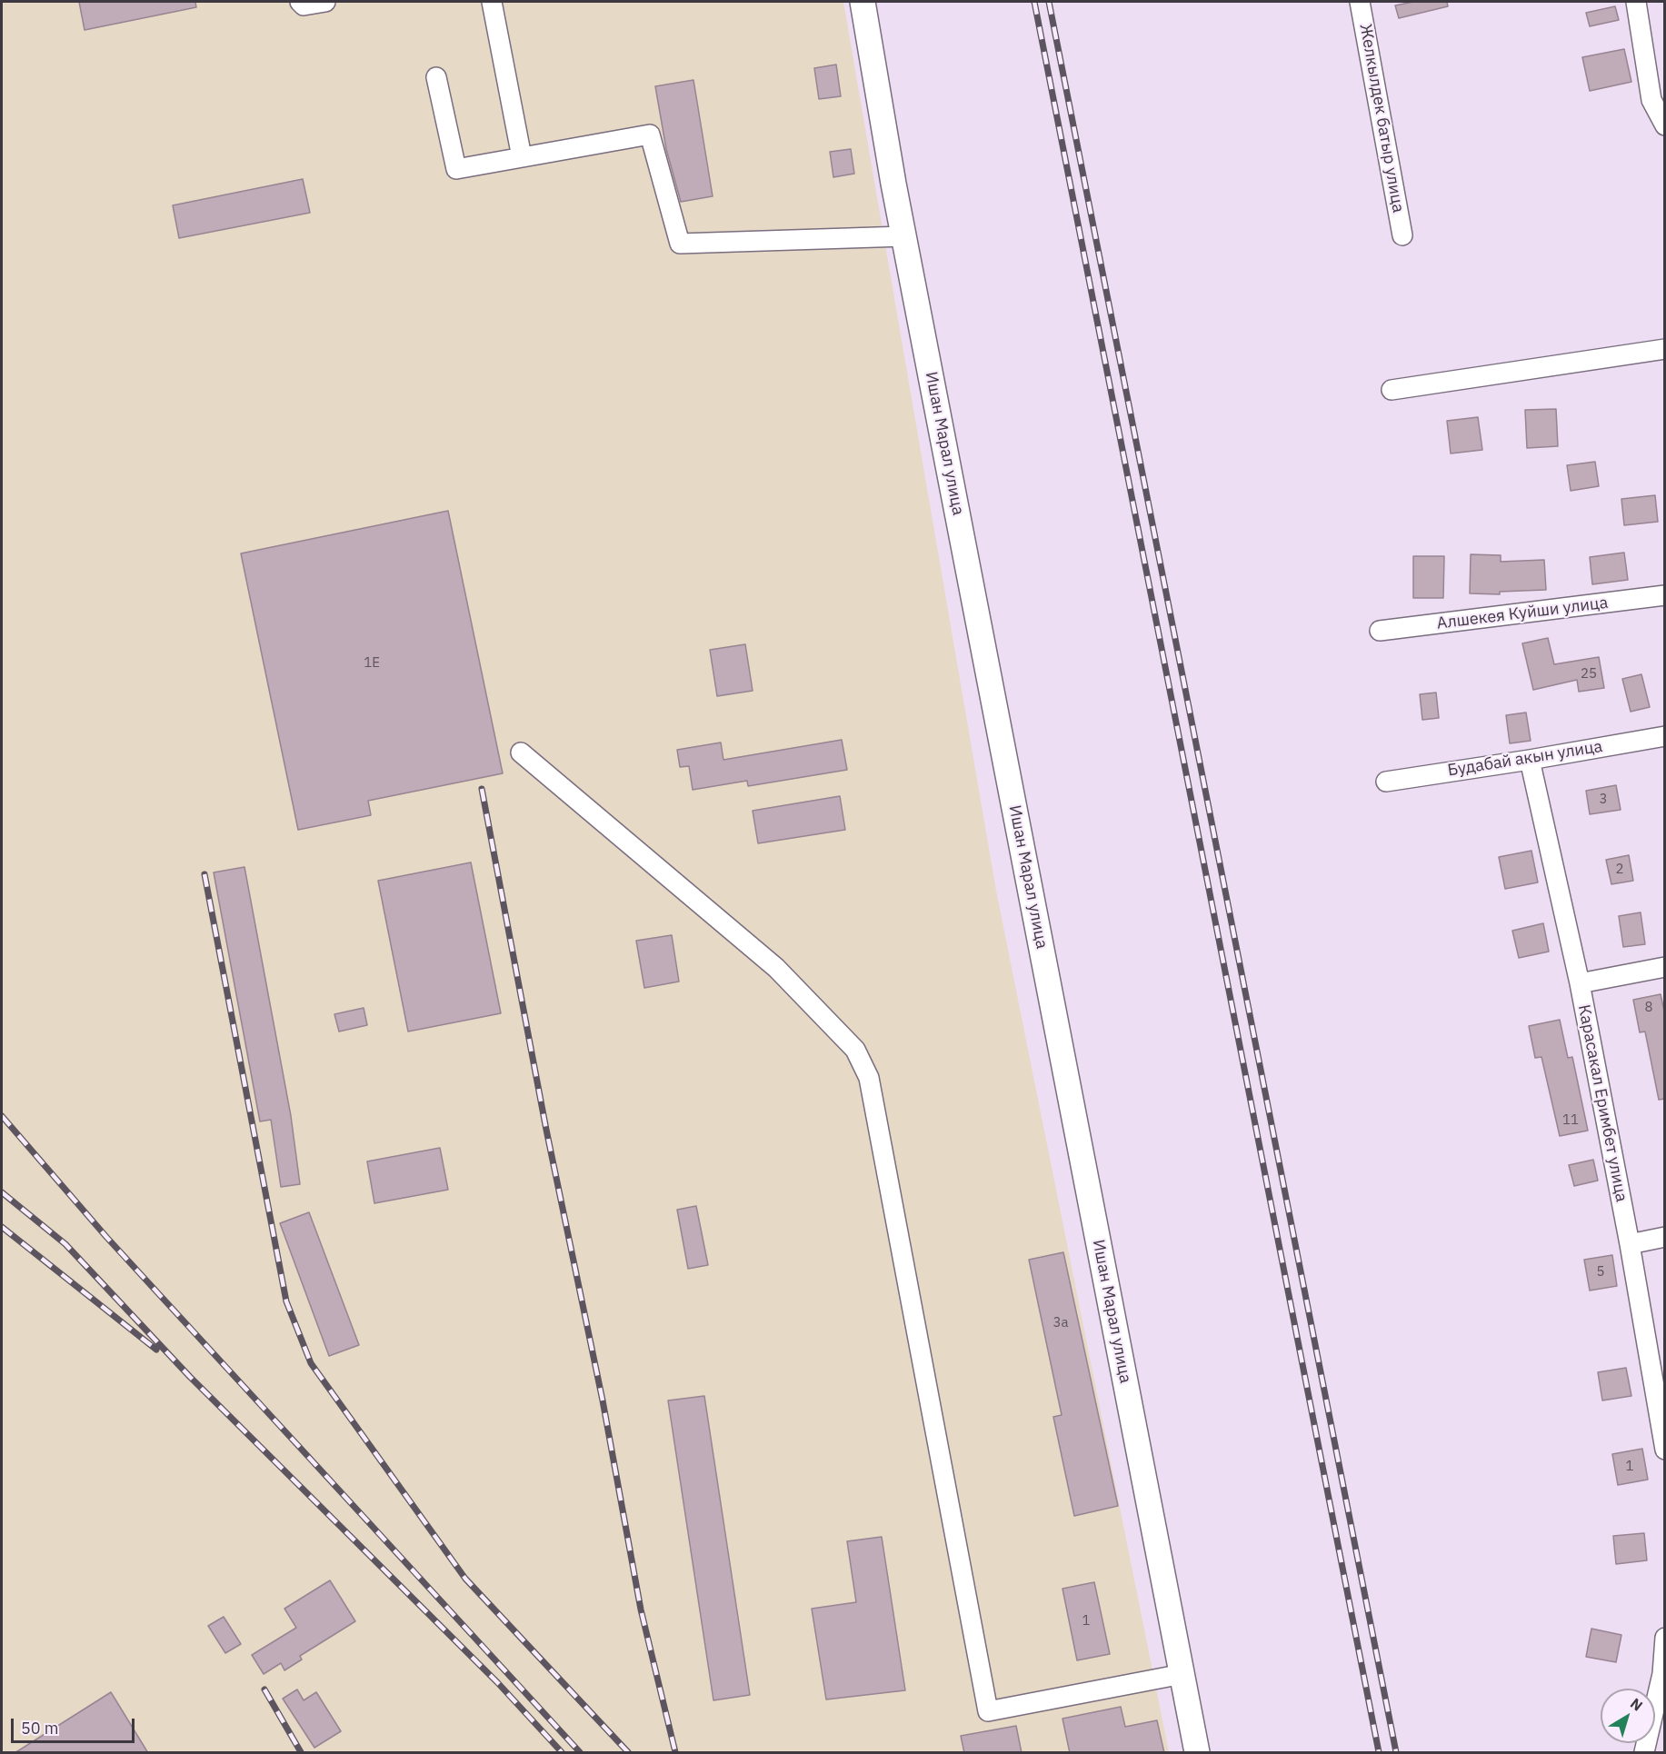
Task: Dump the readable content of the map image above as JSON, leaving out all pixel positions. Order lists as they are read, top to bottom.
{
  "streets": {
    "main road": ["Ишан Марал улица"],
    "street": [
      "Желкылдек батыр улица",
      "Алшекея Куйши улица",
      "Будабай акын улица",
      "Карасакал Еримбет улица"
    ]
  },
  "crossings": [
    ["Будабай акын улица", "Карасакал Еримбет улица"]
  ],
  "house_numbers": [
    "1Е",
    "25",
    "3",
    "2",
    "8",
    "11",
    "5",
    "3а",
    "1",
    "1"
  ],
  "scale_bar": "50 m",
  "north": "top right"
}
